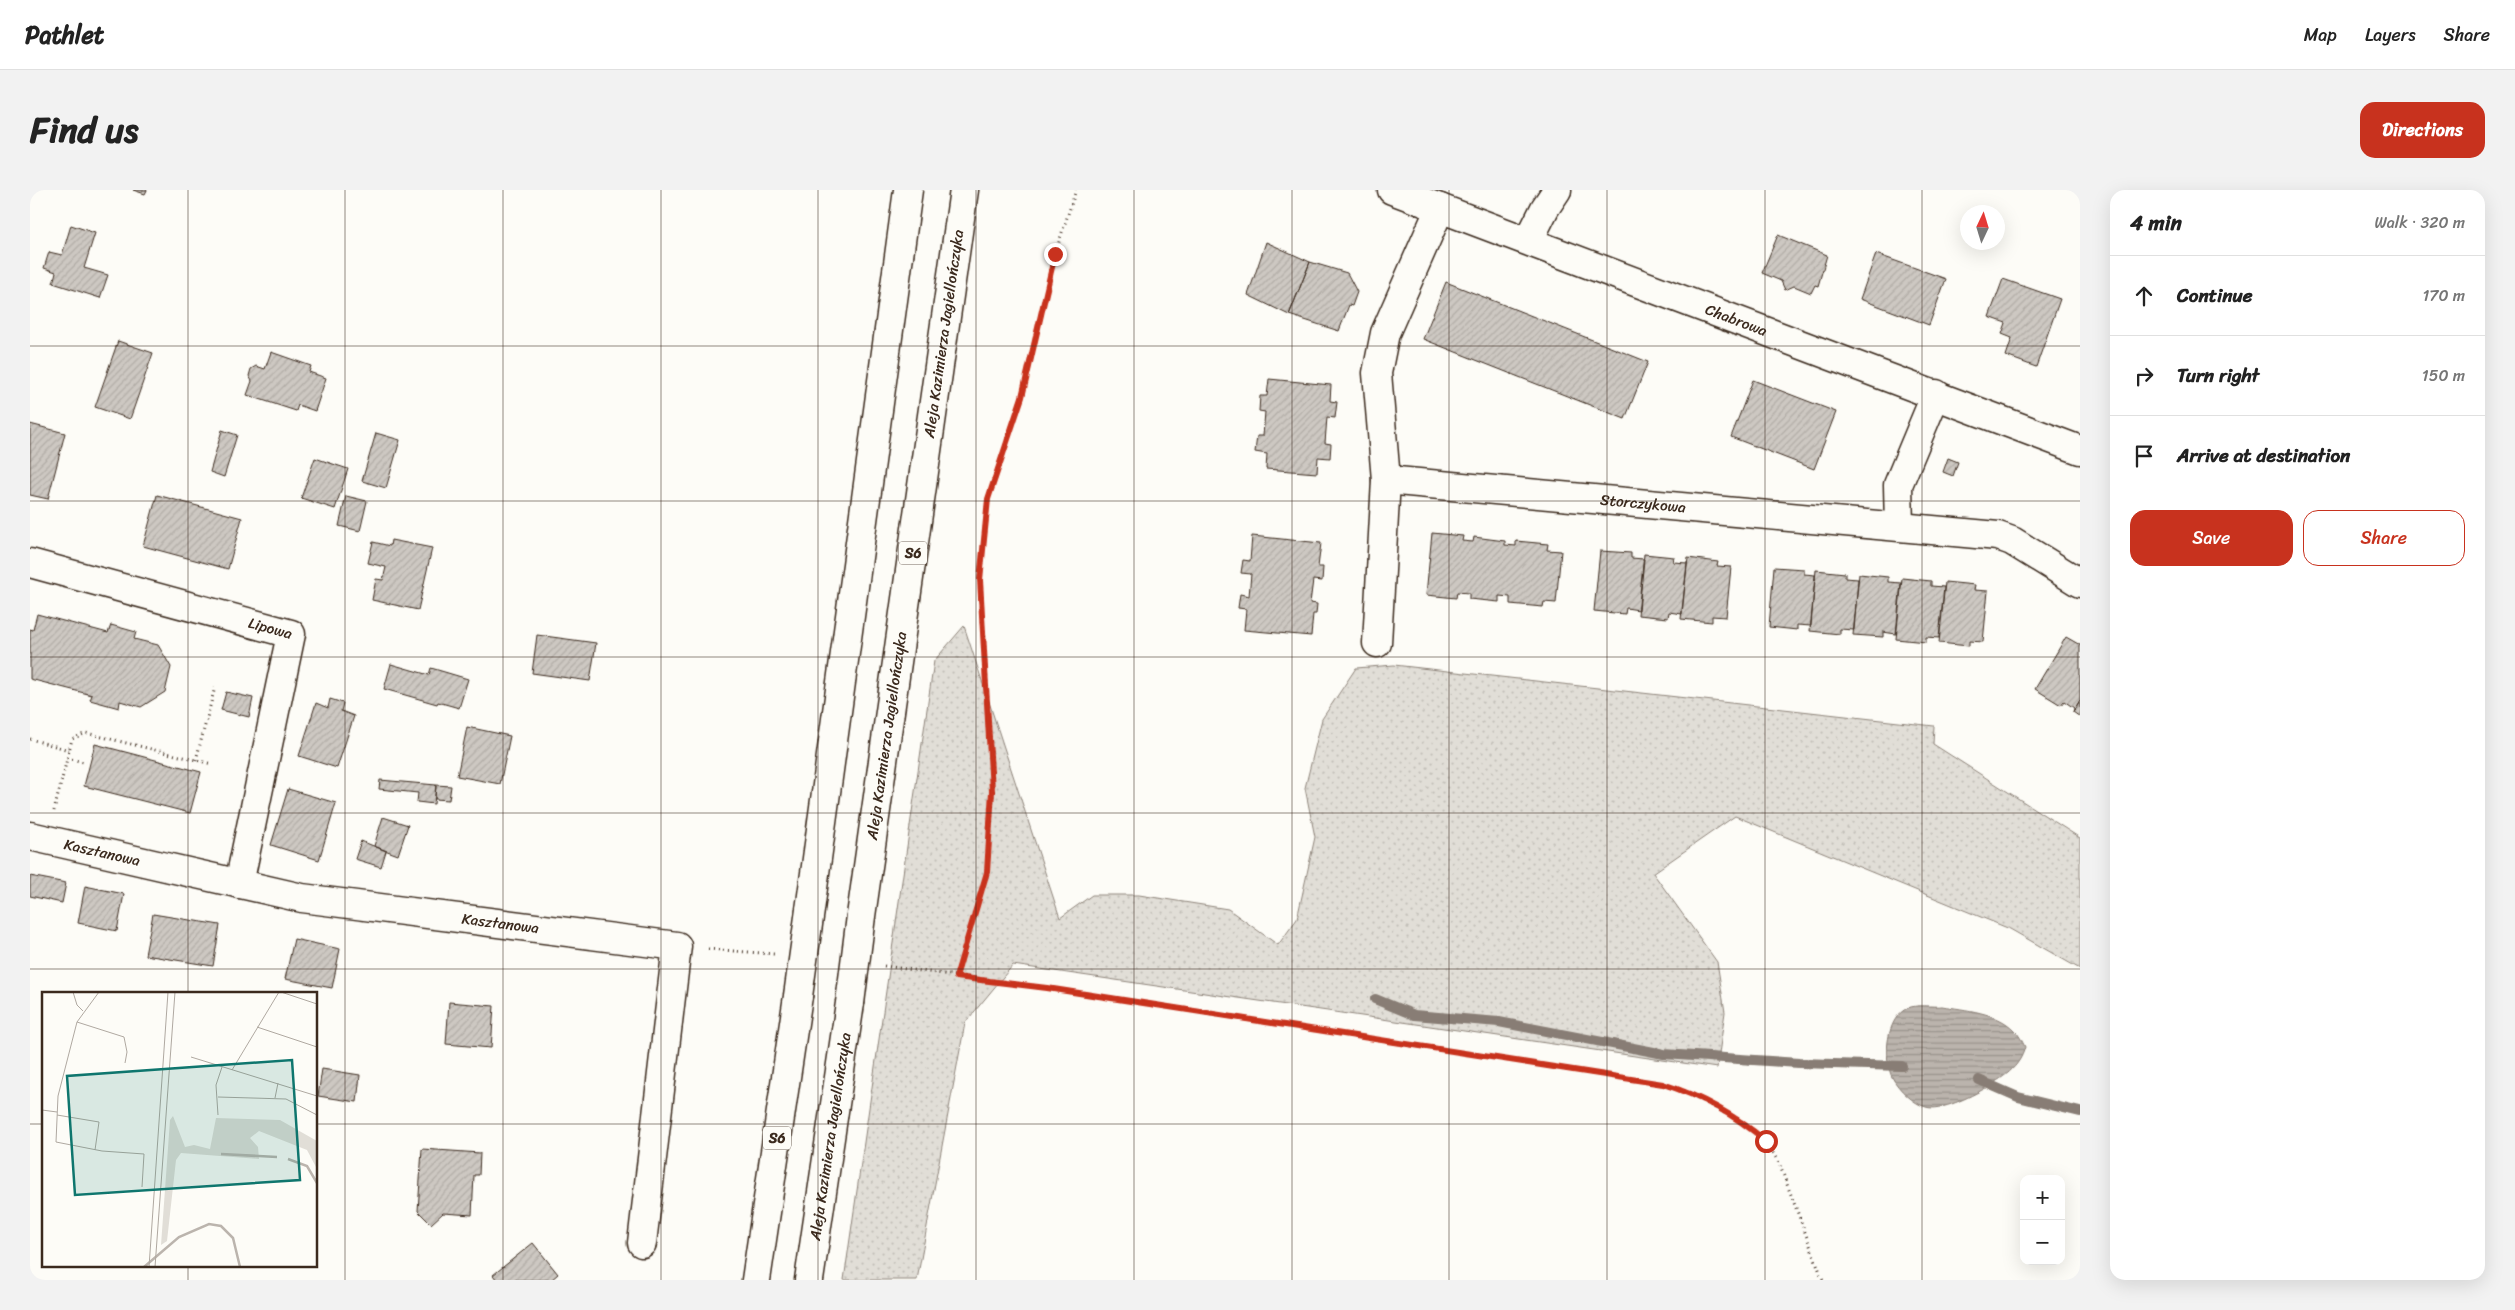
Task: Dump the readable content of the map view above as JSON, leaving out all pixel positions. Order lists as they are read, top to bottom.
{
  "streets": {
    "main road": [
      "Chabrowa",
      "Aleja Kazimierza Jagiellończyka",
      "Storczykowa",
      "S6",
      "Lipowa",
      "Kasztanowa"
    ]
  },
  "crossings": [
    ["Lipowa", "Kasztanowa"]
  ],
  "north": "top",
  "page": {
    "header": "Pathlet",
    "nav": ["Map", "Layers", "Share"],
    "title": "Find us",
    "buttons": [
      "Directions",
      ["Save", "Share"]
    ],
    "heading": ["4 min", "Walk · 320 m"],
    "list": [
      ["Continue", "170 m"],
      ["Turn right", "150 m"],
      "Arrive at destination"
    ],
    "map_buttons": ["+", "−"]
  }
}
